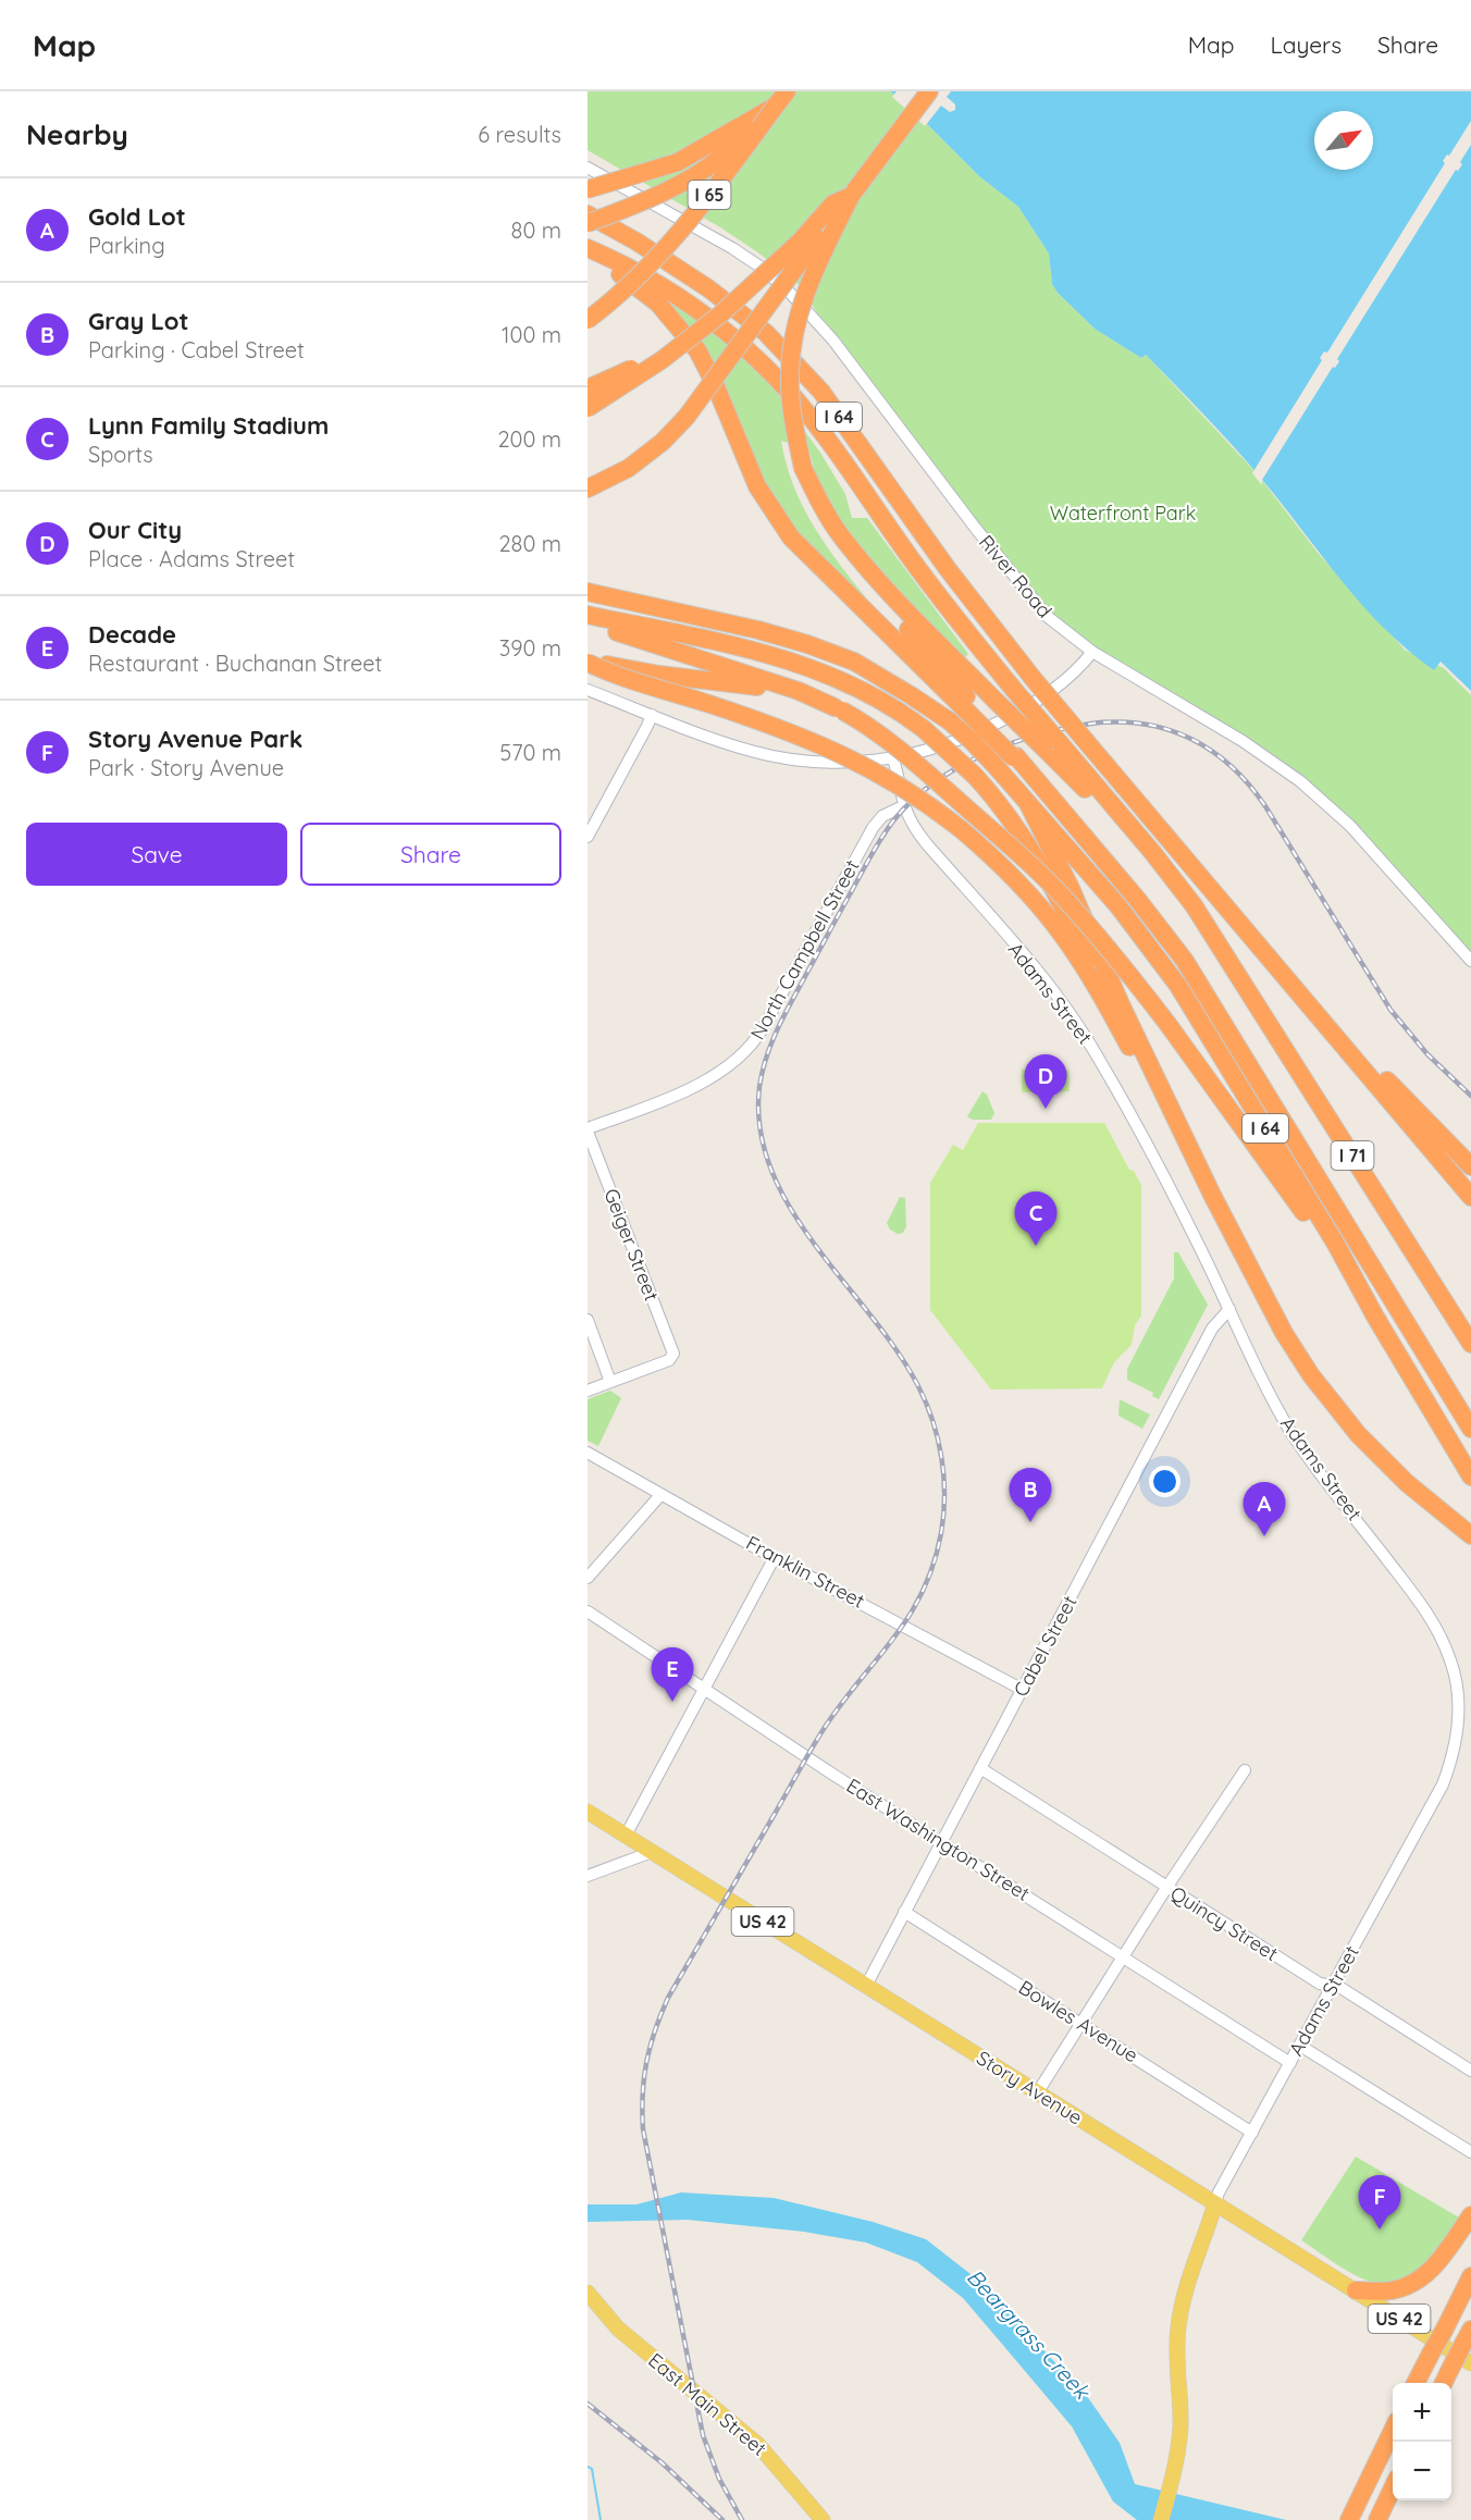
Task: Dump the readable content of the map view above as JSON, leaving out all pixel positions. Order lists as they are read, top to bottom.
{
  "streets": {
    "highway": ["I 65", "I 64", "I 71"],
    "main road": ["US 42", "Story Avenue", "East Main Street"],
    "street": [
      "River Road",
      "North Campbell Street",
      "Adams Street",
      "Geiger Street",
      "Franklin Street",
      "Cabel Street",
      "East Washington Street",
      "Quincy Street",
      "Bowles Avenue"
    ]
  },
  "crossings": [
    ["North Campbell Street", "Adams Street"],
    ["North Campbell Street", "Geiger Street"],
    ["Adams Street", "Cabel Street"],
    ["Adams Street", "East Washington Street"],
    ["Adams Street", "Quincy Street"],
    ["Adams Street", "Bowles Avenue"],
    ["Adams Street", "Story Avenue"],
    ["Franklin Street", "Cabel Street"],
    ["Cabel Street", "East Washington Street"],
    ["Cabel Street", "Quincy Street"],
    ["Cabel Street", "Bowles Avenue"],
    ["Cabel Street", "Story Avenue"]
  ],
  "water": ["Beargrass Creek"],
  "parks": ["Waterfront Park"],
  "north": "top right",
  "page": {
    "header": "Map",
    "nav": ["Map", "Layers", "Share"],
    "heading": ["Nearby", "6 results"],
    "list": [
      {
        "mark": "A",
        "name": "Gold Lot",
        "note": "Parking",
        "value": "80 m"
      },
      {
        "mark": "B",
        "name": "Gray Lot",
        "note": "Parking · Cabel Street",
        "value": "100 m"
      },
      {
        "mark": "C",
        "name": "Lynn Family Stadium",
        "note": "Sports",
        "value": "200 m"
      },
      {
        "mark": "D",
        "name": "Our City",
        "note": "Place · Adams Street",
        "value": "280 m"
      },
      {
        "mark": "E",
        "name": "Decade",
        "note": "Restaurant · Buchanan Street",
        "value": "390 m"
      },
      {
        "mark": "F",
        "name": "Story Avenue Park",
        "note": "Park · Story Avenue",
        "value": "570 m"
      }
    ],
    "buttons": ["Save", "Share"],
    "pins": [
      "D",
      "C",
      "B",
      "A",
      "E",
      "F"
    ],
    "map_buttons": ["+", "−"]
  }
}
